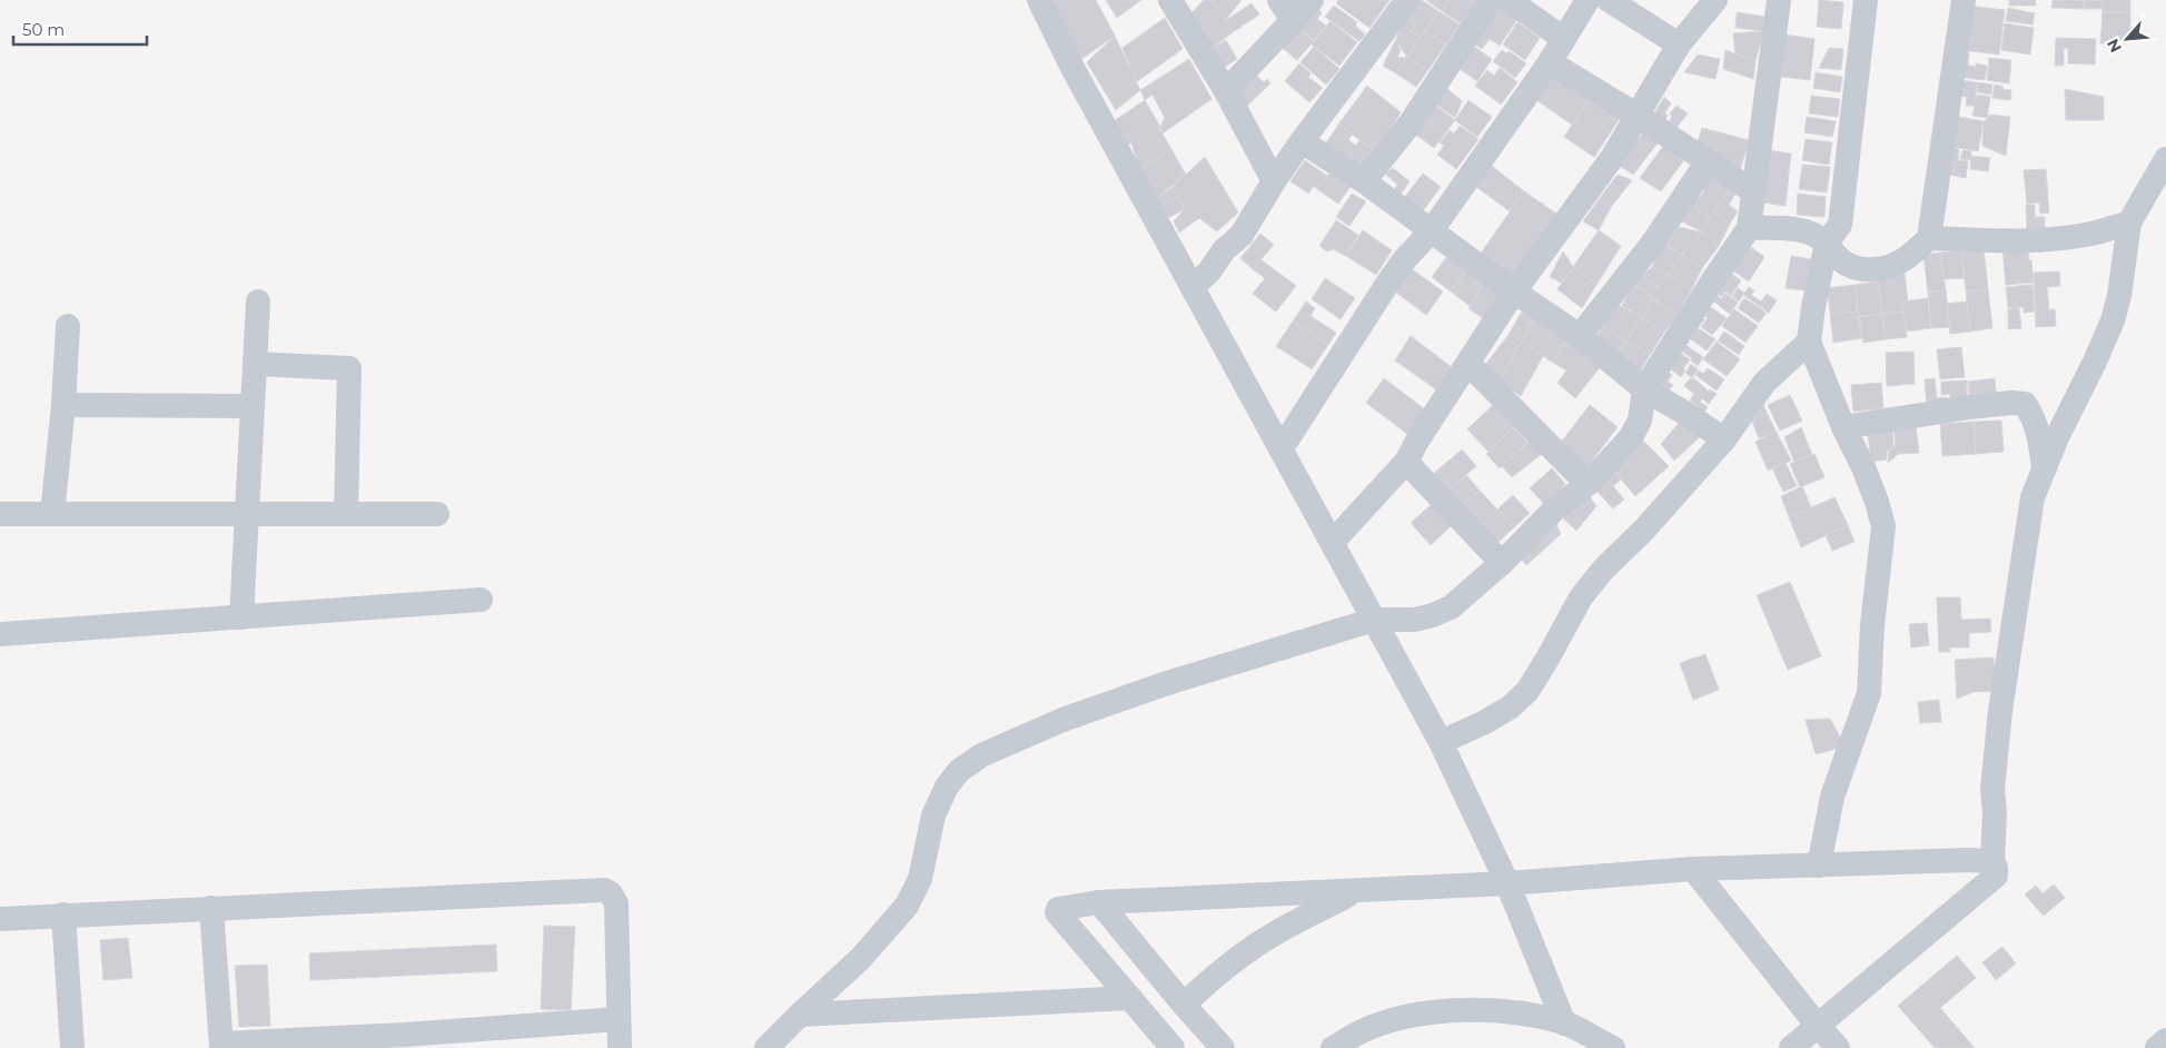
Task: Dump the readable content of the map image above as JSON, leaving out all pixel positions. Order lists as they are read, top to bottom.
{
  "scale_bar": "50 m",
  "north": "bottom left"
}
